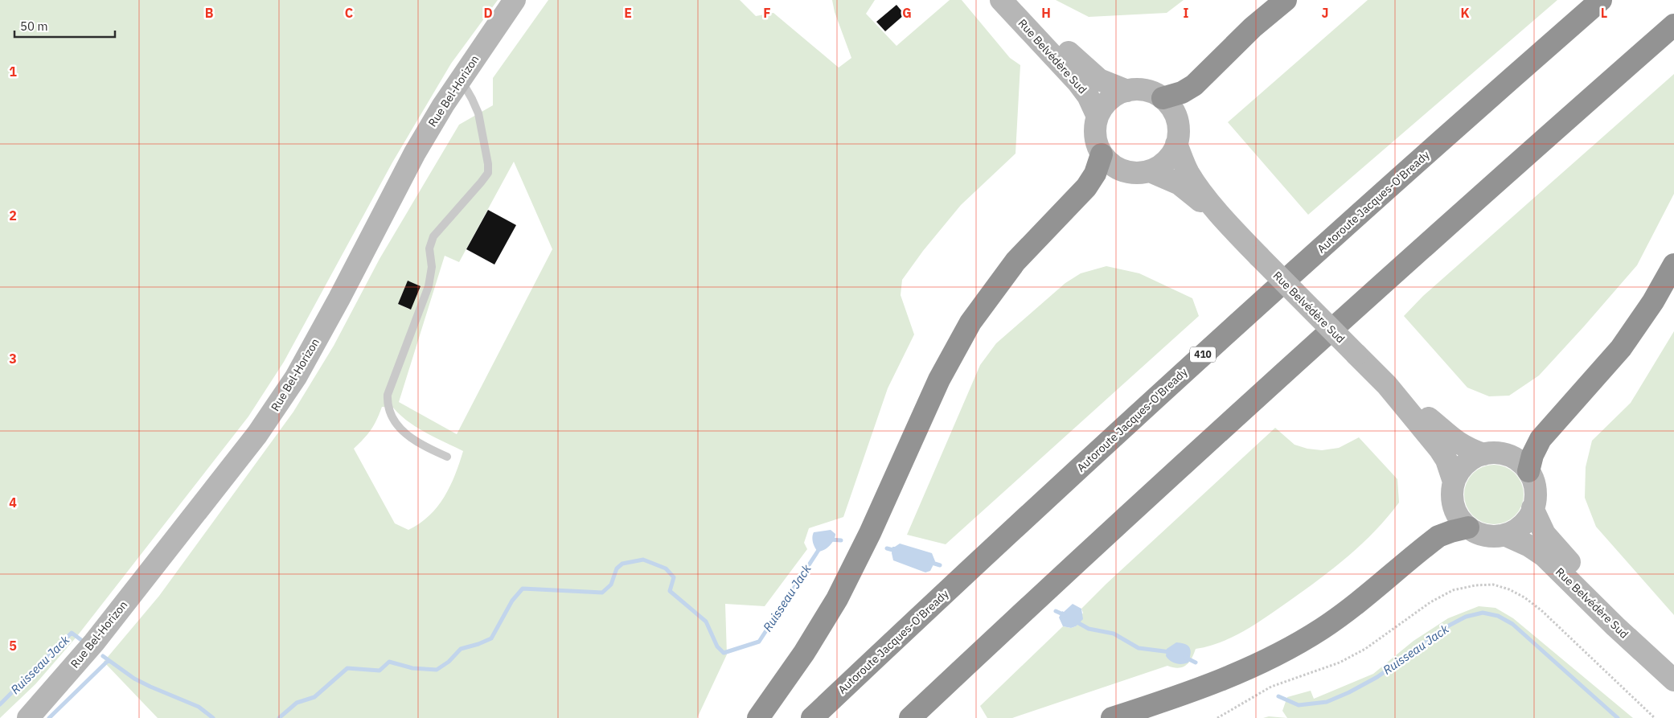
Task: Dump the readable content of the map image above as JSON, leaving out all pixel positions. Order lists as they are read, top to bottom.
{
  "streets": {
    "highway": ["Autoroute Jacques-O'Bready", "410"],
    "street": ["Rue Belvédère Sud", "Rue Bel-Horizon"]
  },
  "water": ["Ruisseau Jack"],
  "scale_bar": "50 m",
  "grid": {
    "columns": [
      "B",
      "C",
      "D",
      "E",
      "F",
      "G",
      "H",
      "I",
      "J",
      "K",
      "L"
    ],
    "rows": [
      "1",
      "2",
      "3",
      "4",
      "5"
    ]
  }
}
